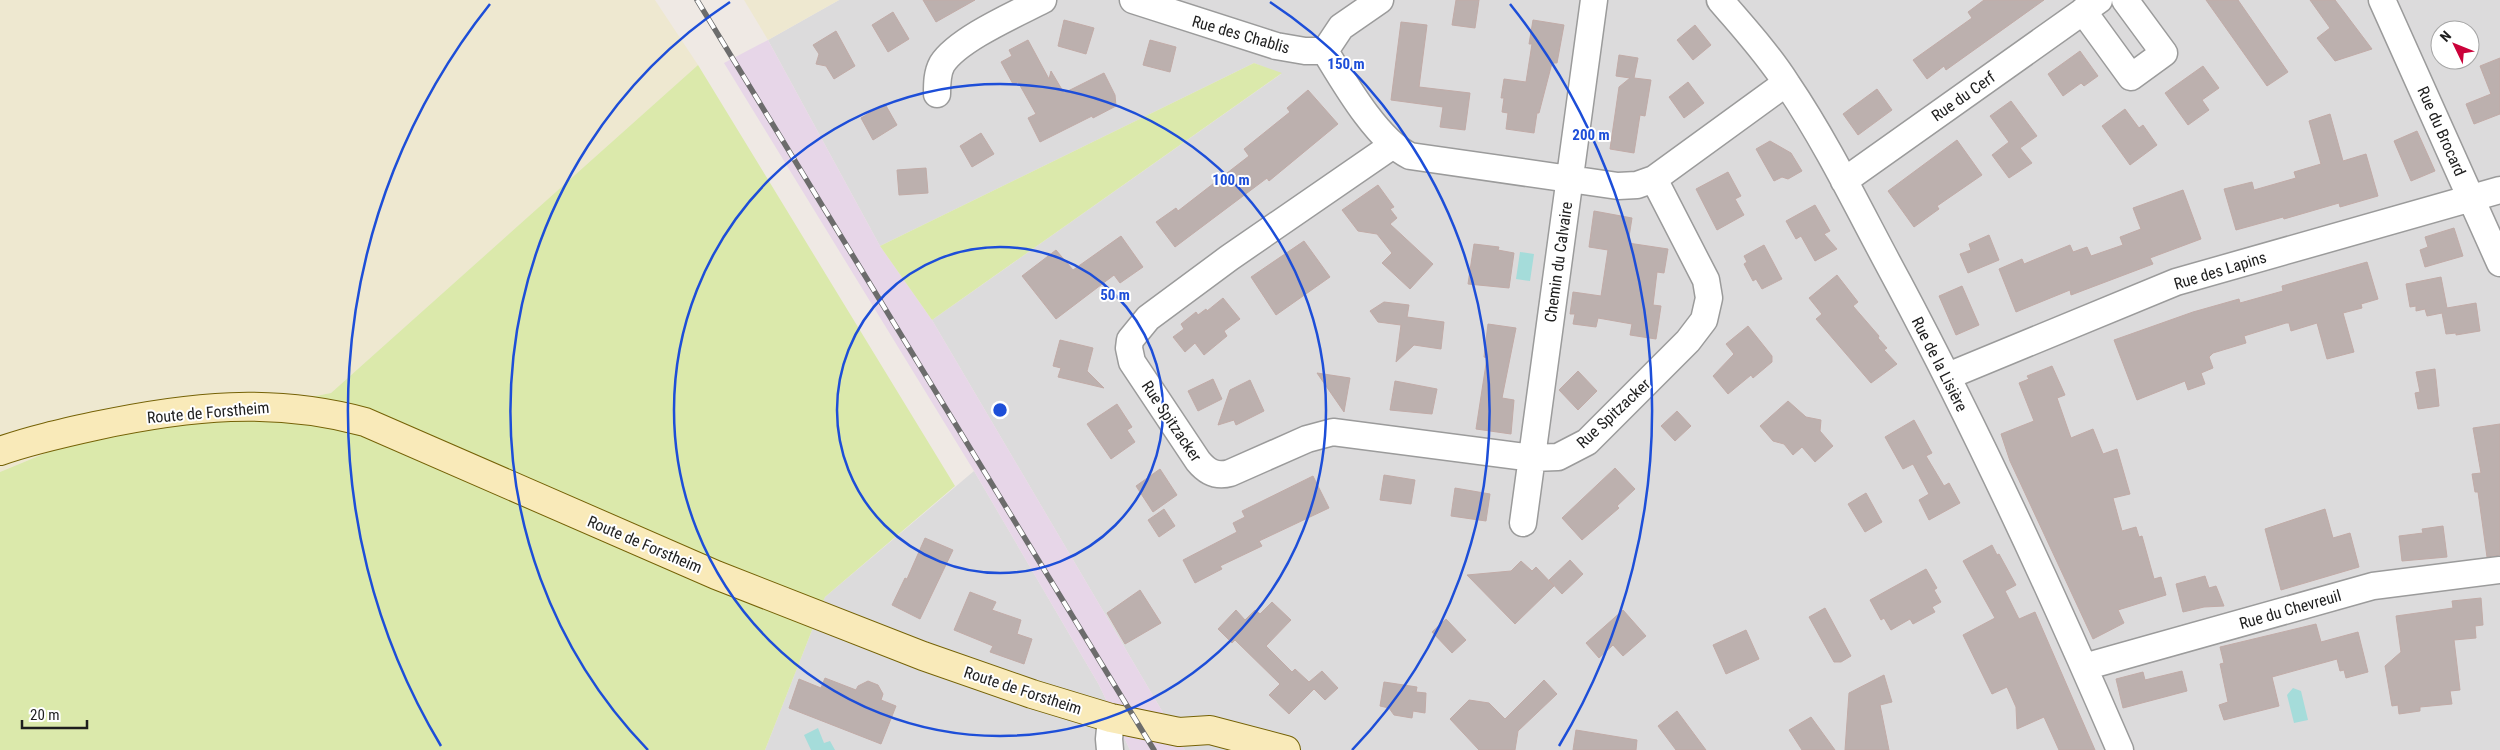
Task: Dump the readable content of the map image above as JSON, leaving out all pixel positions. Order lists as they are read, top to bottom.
{
  "streets": {
    "street": [
      "Rue des Chablis",
      "Rue du Cerf",
      "Rue du Brocard",
      "Chemin du Calvaire",
      "Rue des Lapins",
      "Rue de la Lisière",
      "Route de Forstheim",
      "Rue Spitzacker",
      "Rue du Chevreuil"
    ]
  },
  "crossings": [
    ["Rue du Cerf", "Rue de la Lisière"],
    ["Rue du Brocard", "Rue des Lapins"],
    ["Chemin du Calvaire", "Rue Spitzacker"],
    ["Rue des Lapins", "Rue de la Lisière"],
    ["Rue de la Lisière", "Rue du Chevreuil"]
  ],
  "scale_bar": "20 m",
  "north": "top left",
  "rings": [
    "150 m",
    "200 m",
    "100 m",
    "50 m"
  ]
}
